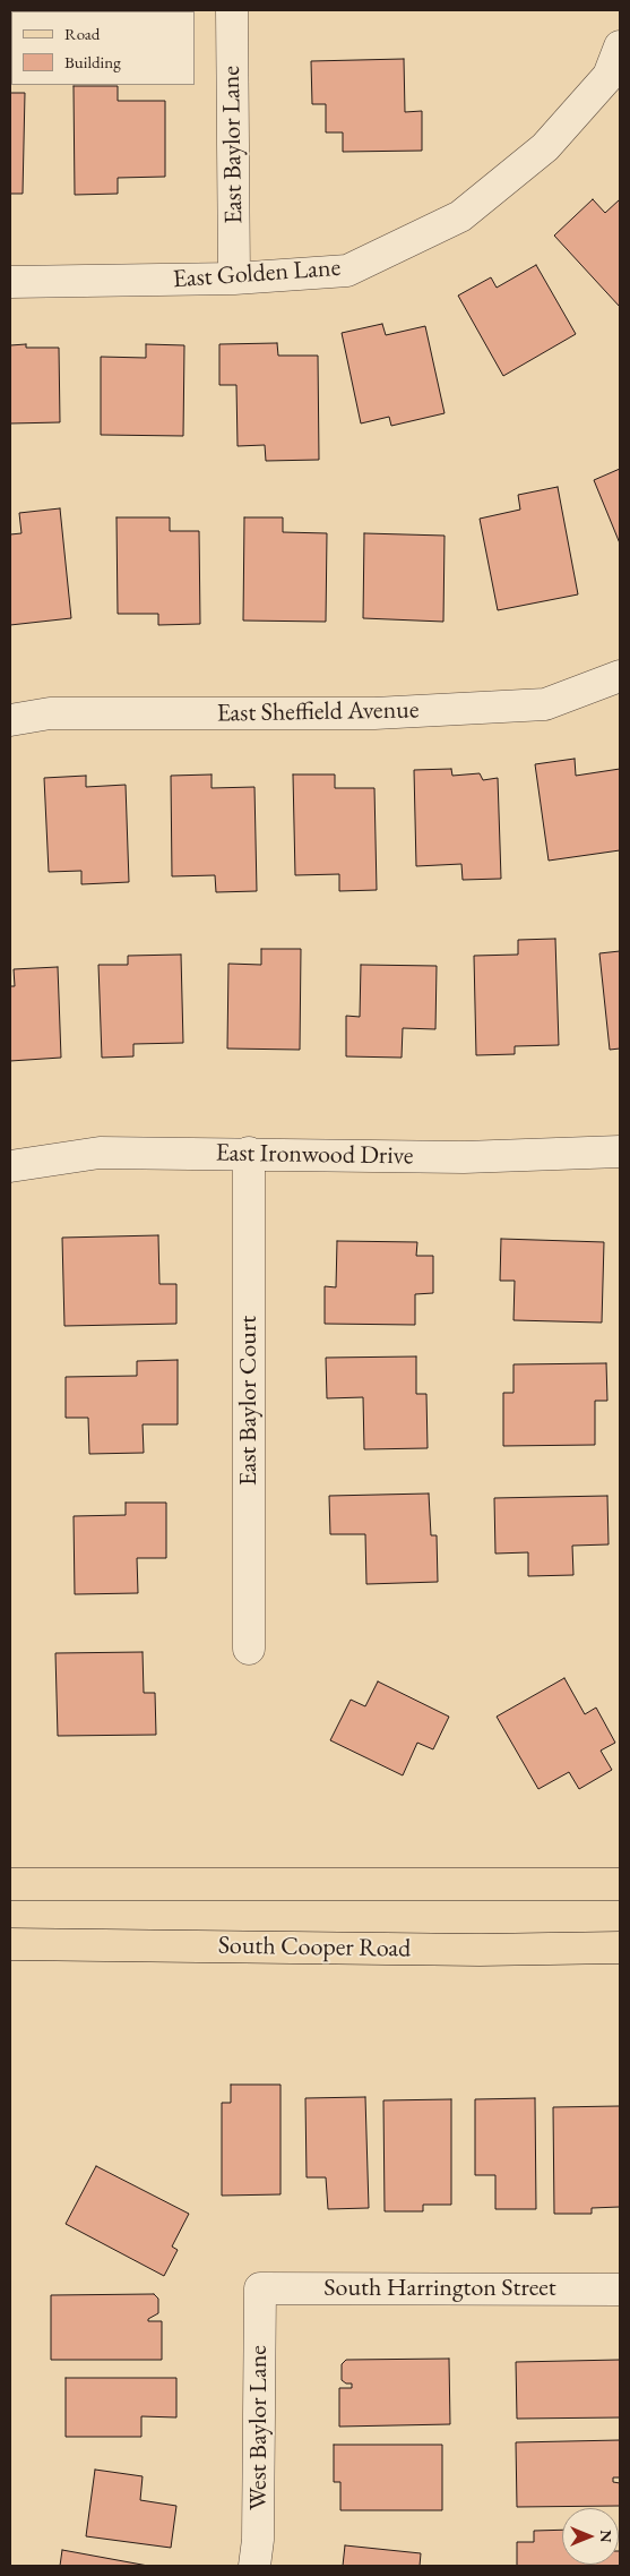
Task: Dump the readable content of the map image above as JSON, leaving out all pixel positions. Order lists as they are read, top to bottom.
{
  "streets": {
    "main road": ["South Cooper Road"],
    "street": [
      "East Baylor Lane",
      "East Golden Lane",
      "East Sheffield Avenue",
      "East Ironwood Drive",
      "East Baylor Court",
      "South Harrington Street",
      "West Baylor Lane"
    ]
  },
  "crossings": [
    ["East Baylor Lane", "East Golden Lane"],
    ["East Ironwood Drive", "East Baylor Court"],
    ["South Harrington Street", "West Baylor Lane"]
  ],
  "legend": ["Road", "Building"],
  "north": "right"
}
